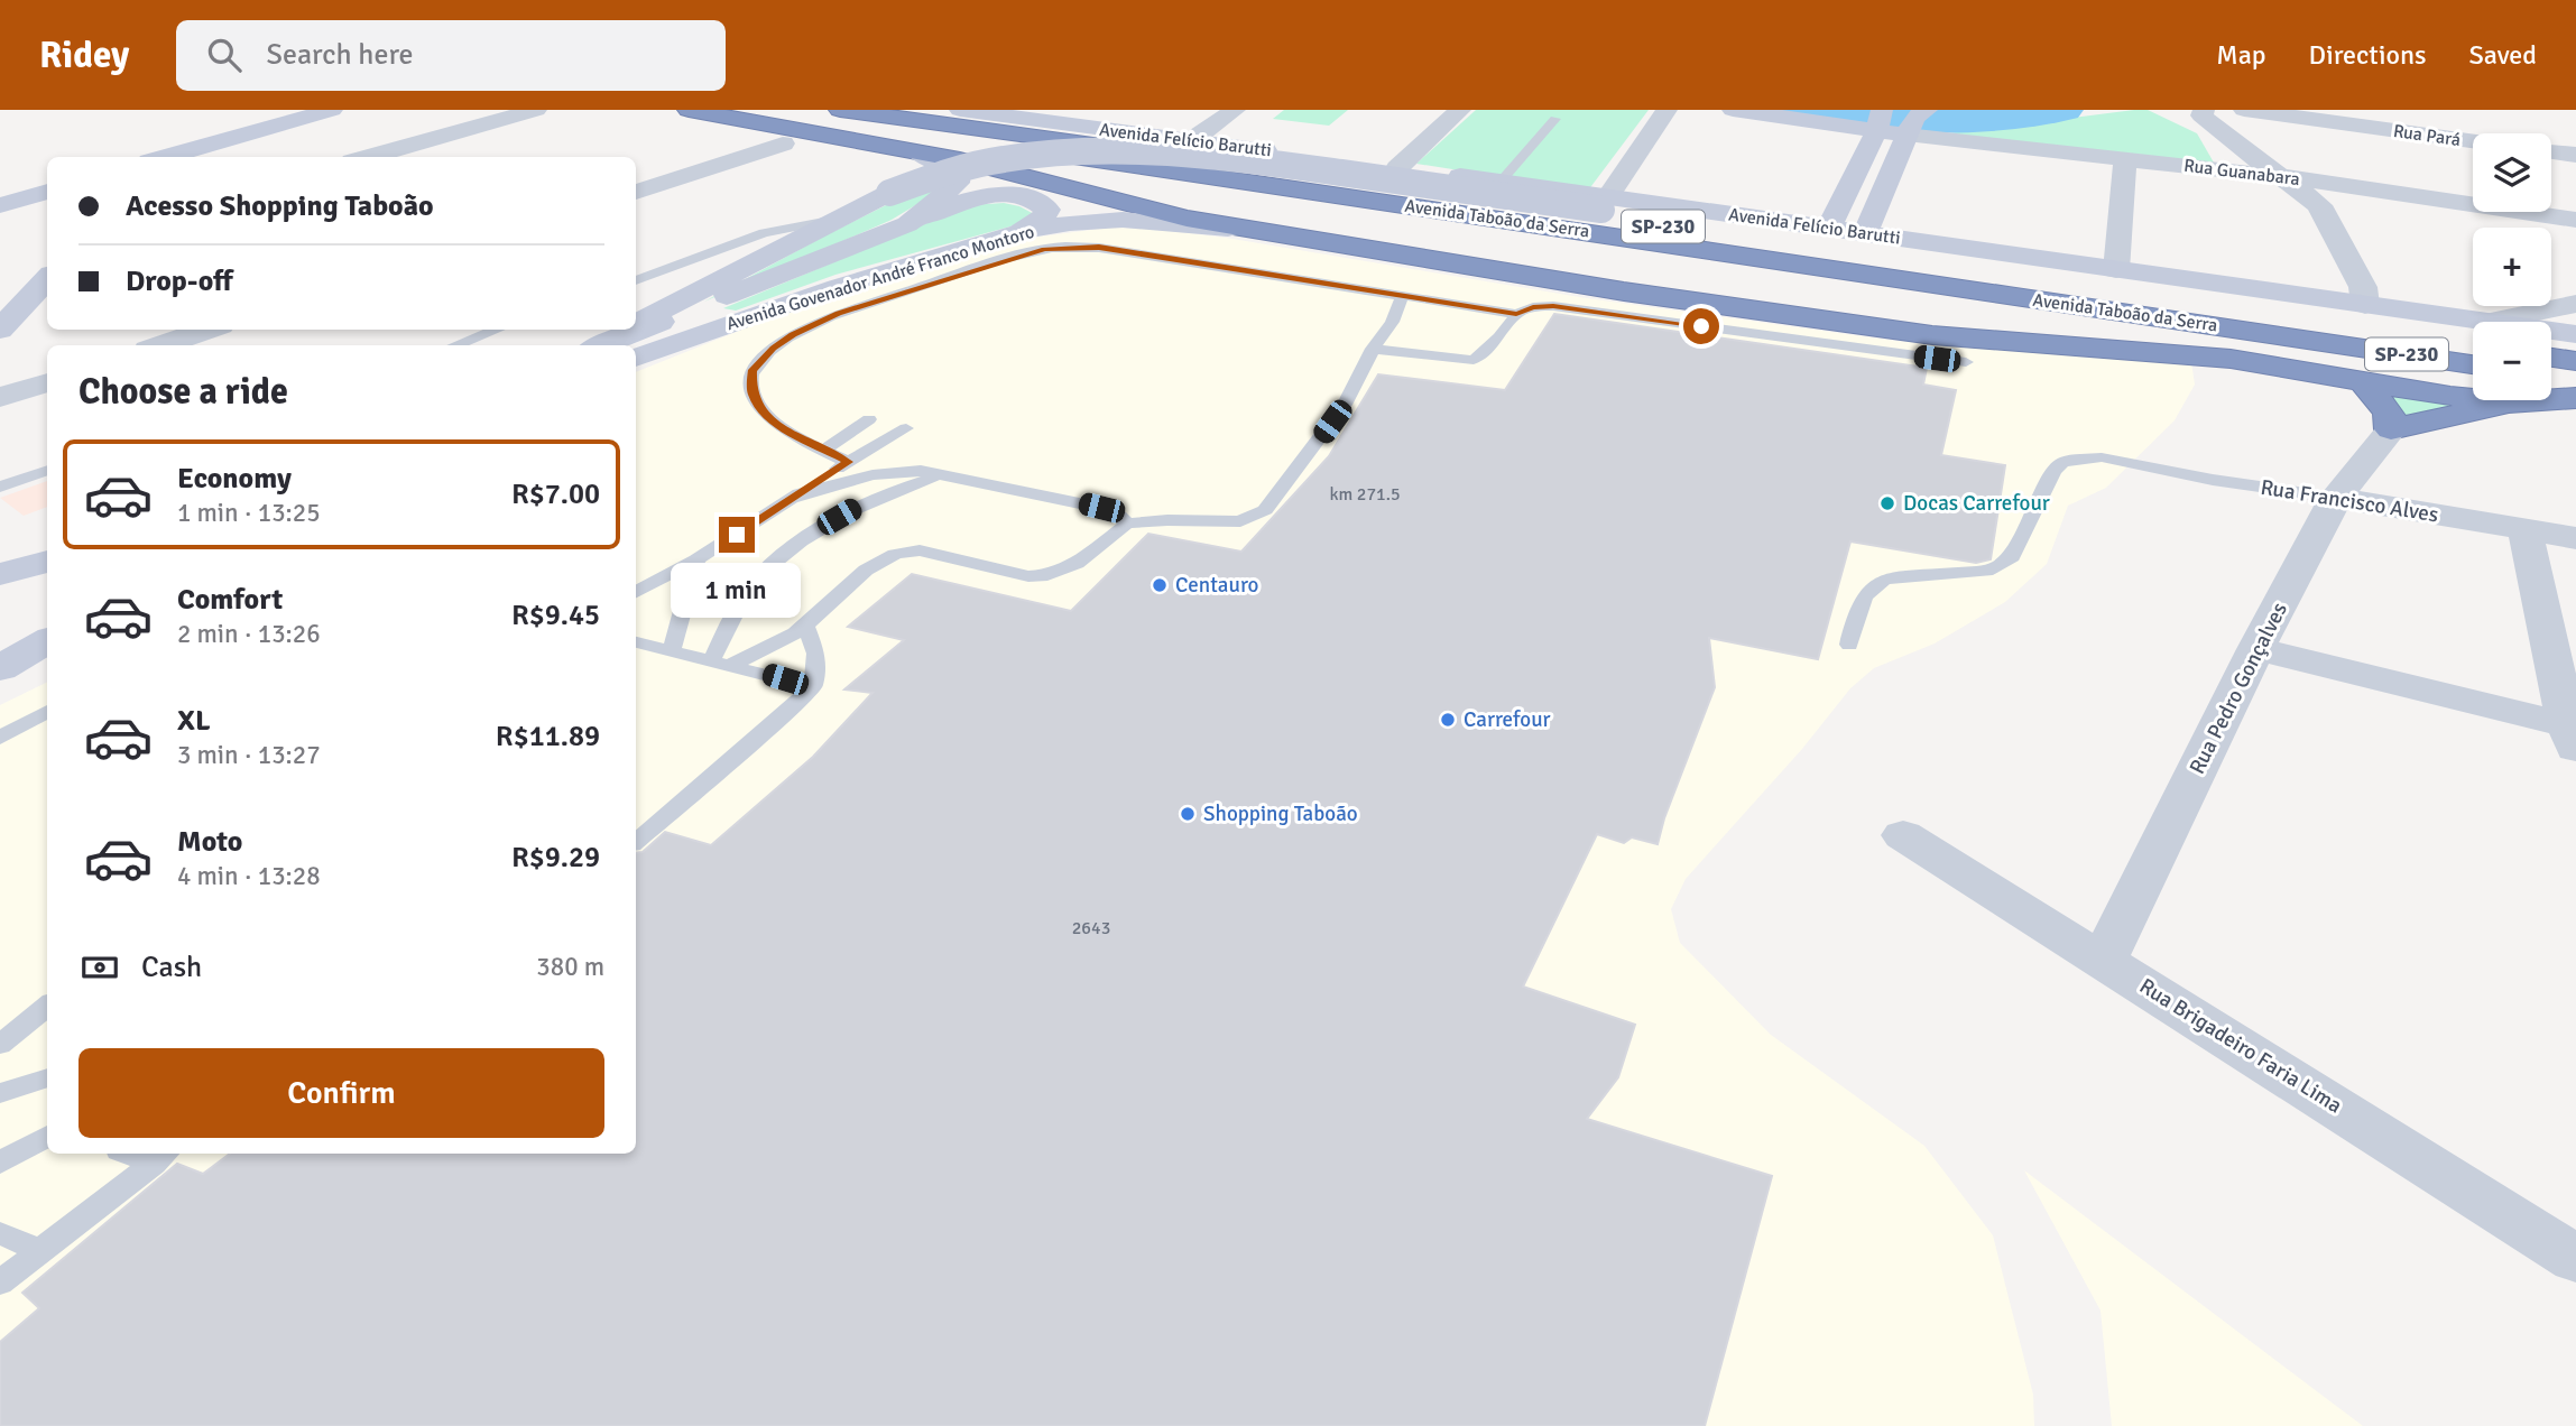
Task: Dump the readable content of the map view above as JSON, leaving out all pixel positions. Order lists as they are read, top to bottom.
{
  "streets": {
    "highway": ["Avenida Taboão da Serra", "SP-230"],
    "main road": ["Avenida Felício Barutti", "Avenida Govenador André Franco Montoro"],
    "street": [
      "Rua Pará",
      "Rua Guanabara",
      "Rua Francisco Alves",
      "Rua Pedro Gonçalves",
      "Rua Brigadeiro Faria Lima"
    ]
  },
  "crossings": [
    ["Avenida Felício Barutti", "Avenida Taboão da Serra"],
    ["Rua Francisco Alves", "Rua Pedro Gonçalves"],
    ["Rua Pedro Gonçalves", "Rua Brigadeiro Faria Lima"]
  ],
  "places": [
    "Docas Carrefour",
    "Centauro",
    "Carrefour",
    "Shopping Taboão"
  ],
  "house_numbers": ["km 271.5", "2643"],
  "page": {
    "header": "Ridey",
    "search": "Search here",
    "nav": ["Map", "Directions", "Saved"],
    "map_buttons": ["+", "−"],
    "banner": ["Acesso Shopping Taboão", "Drop-off"],
    "heading": "Choose a ride",
    "list": [
      {
        "name": "Economy",
        "note": "1 min · 13:25",
        "value": "R$7.00"
      },
      {
        "name": "Comfort",
        "note": "2 min · 13:26",
        "value": "R$9.45"
      },
      {
        "name": "XL",
        "note": "3 min · 13:27",
        "value": "R$11.89"
      },
      {
        "name": "Moto",
        "note": "4 min · 13:28",
        "value": "R$9.29"
      }
    ],
    "bubble": "1 min",
    "pay": ["Cash", "380 m"],
    "buttons": "Confirm"
  }
}
